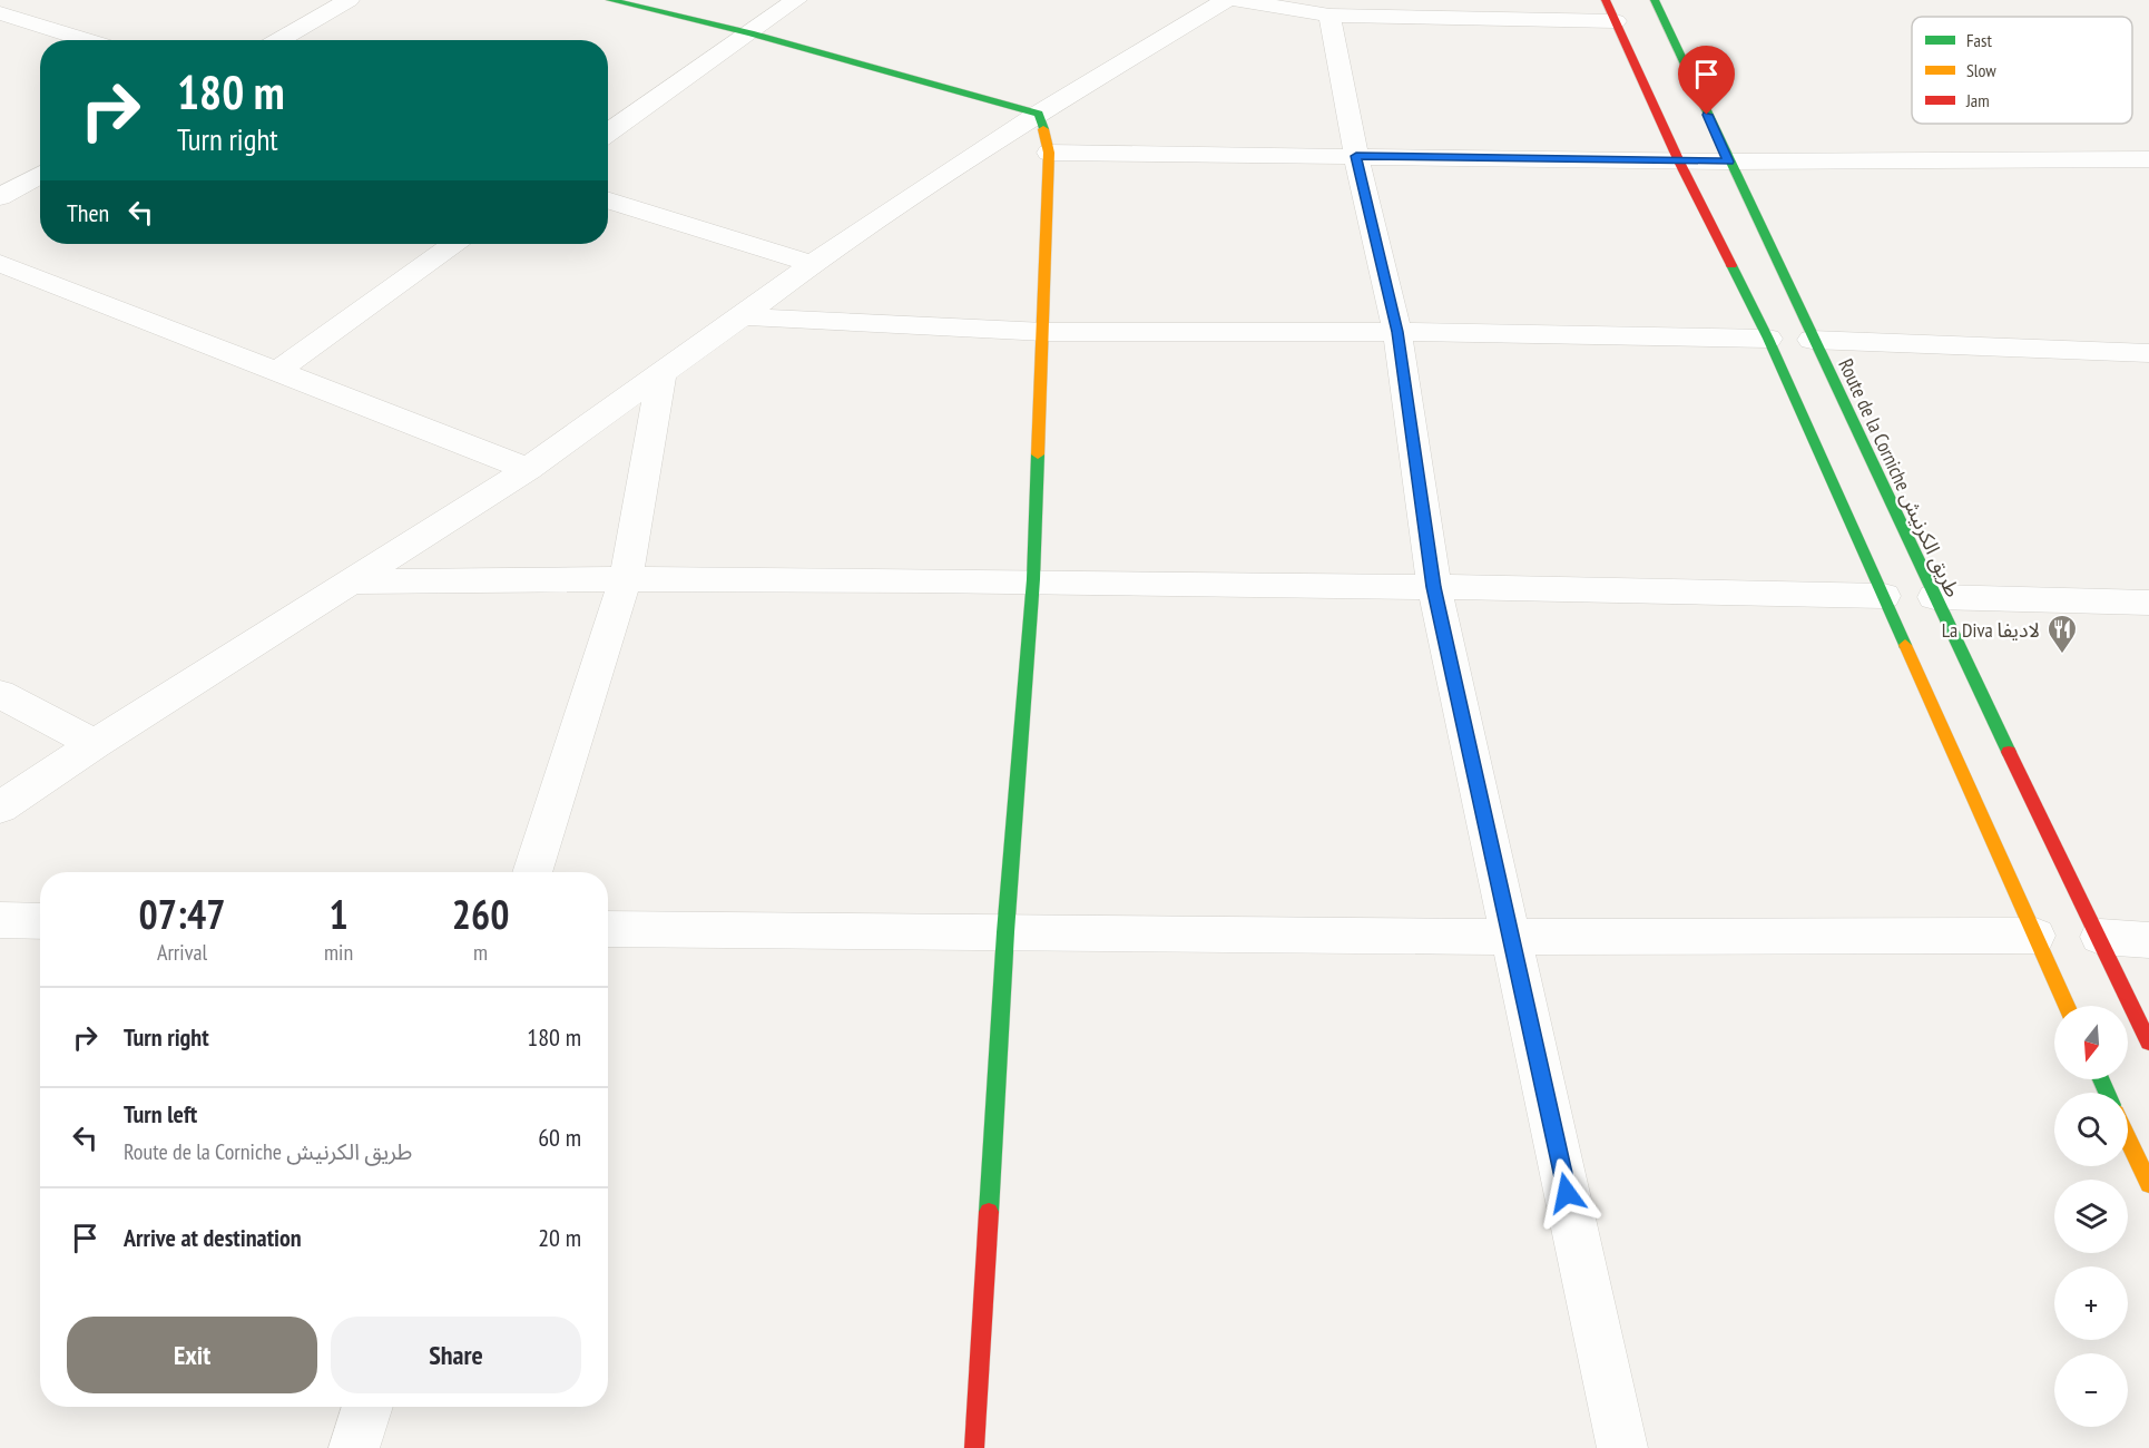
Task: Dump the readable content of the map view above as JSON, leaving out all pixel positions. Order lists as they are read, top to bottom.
{
  "streets": {
    "street": ["Route de la Corniche طريق الكرنيش"]
  },
  "places": {
    "restaurant": ["La Diva لاديفا"]
  },
  "legend": ["Fast", "Slow", "Jam"],
  "north": "bottom",
  "page": {
    "turn": ["180 m", "Turn right"],
    "then": "Then",
    "eta": [
      "07:47",
      "Arrival",
      "1",
      "min",
      "260",
      "m"
    ],
    "list": [
      {
        "name": "Turn right",
        "value": "180 m"
      },
      {
        "name": "Turn left",
        "note": "Route de la Corniche طريق الكرنيش",
        "value": "60 m"
      },
      {
        "name": "Arrive at destination",
        "value": "20 m"
      }
    ],
    "map_buttons": ["+", "−"],
    "buttons": ["Exit", "Share"]
  }
}
